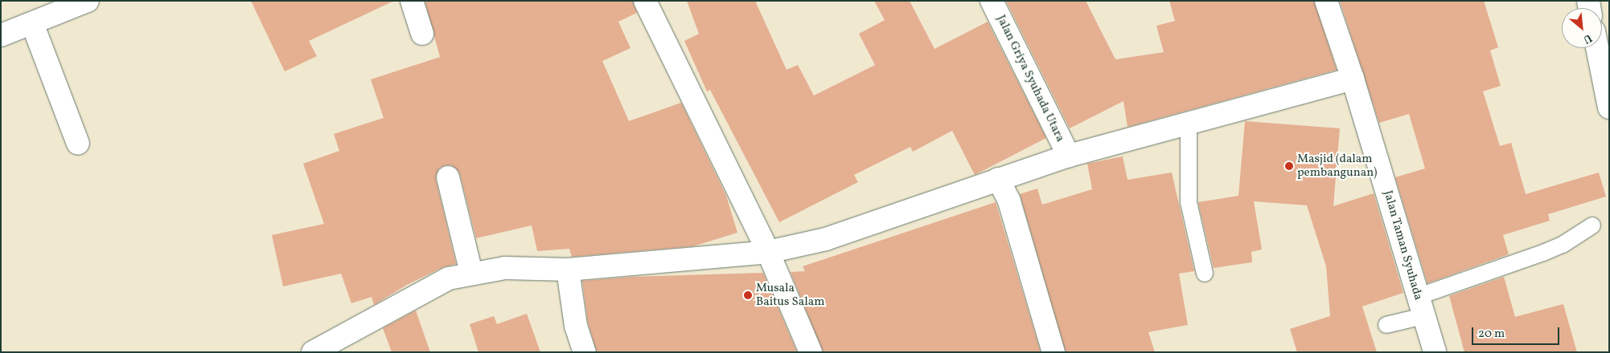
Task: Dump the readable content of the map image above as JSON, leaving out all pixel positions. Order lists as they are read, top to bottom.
{
  "streets": {
    "street": ["Jalan Griya Syuhada Utara", "Jalan Taman Syuhada"]
  },
  "places": ["Masjid (dalam pembangunan)", "Musala Baitus Salam"],
  "scale_bar": "20 m",
  "north": "bottom right"
}
